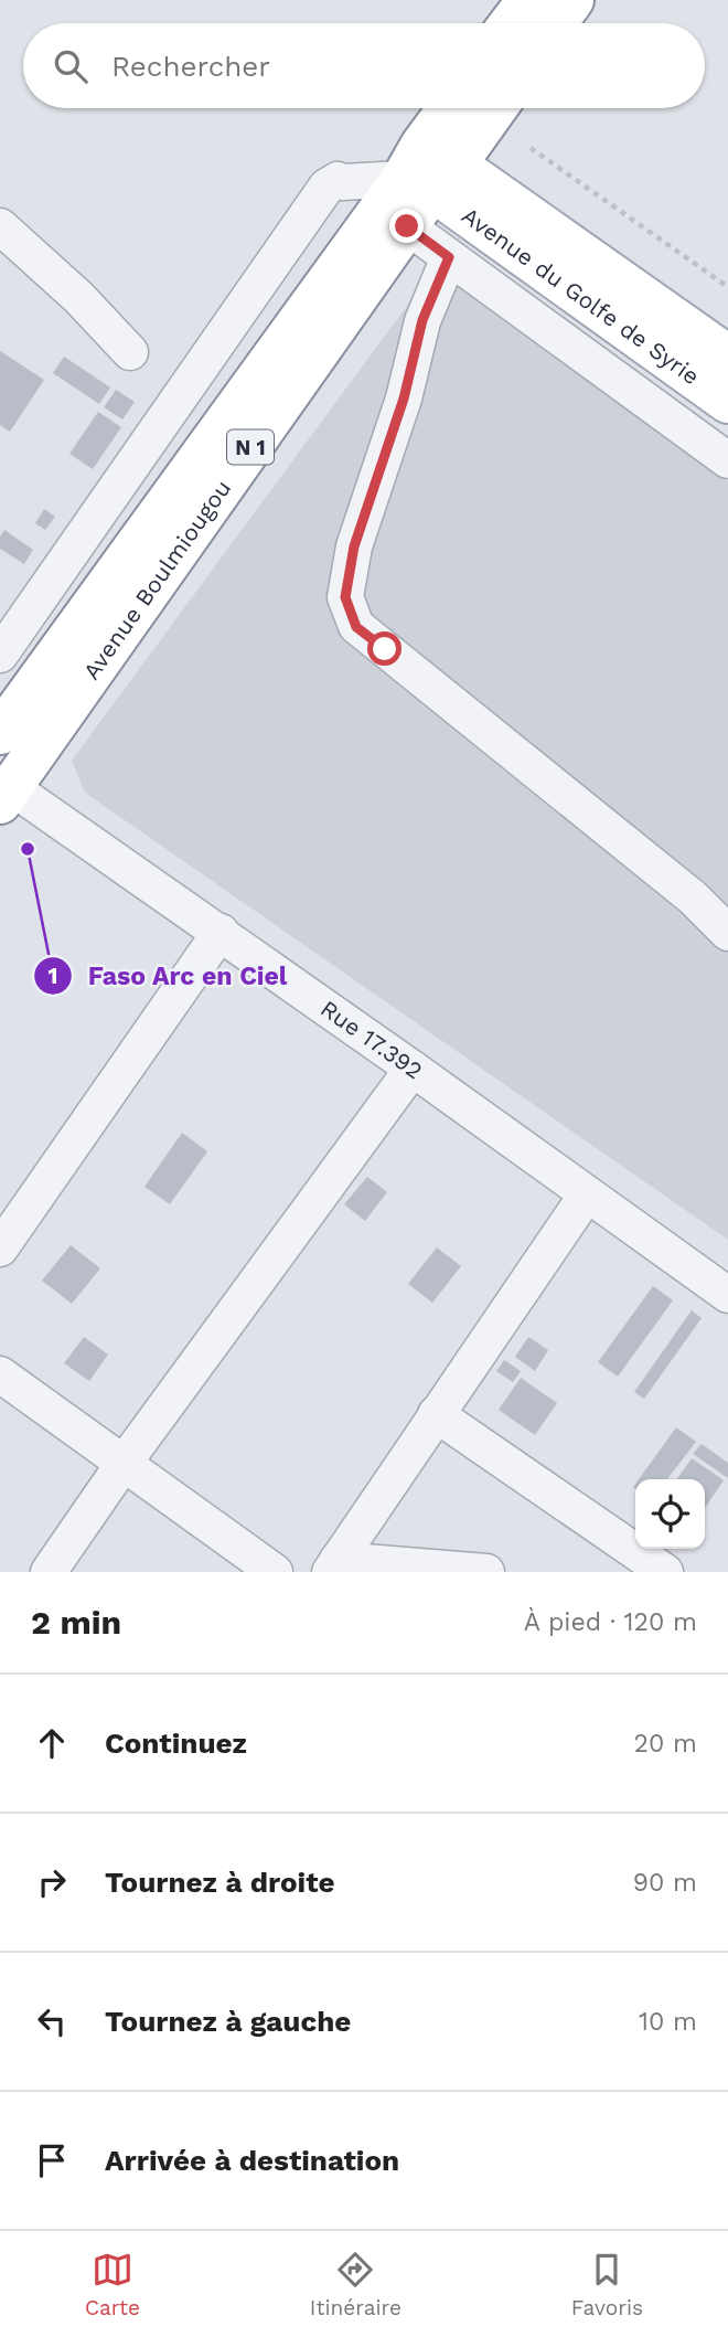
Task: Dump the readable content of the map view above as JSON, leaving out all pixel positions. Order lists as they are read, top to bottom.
{
  "streets": {
    "main road": ["Avenue du Golfe de Syrie", "N 1", "Avenue Boulmiougou"],
    "street": ["Rue 17.392"]
  },
  "crossings": [
    ["Avenue du Golfe de Syrie", "Avenue Boulmiougou"],
    ["Avenue Boulmiougou", "Rue 17.392"]
  ],
  "places": ["Faso Arc en Ciel"],
  "page": {
    "search": "Rechercher",
    "heading": ["2 min", "À pied · 120 m"],
    "list": [
      ["Continuez", "20 m"],
      ["Tournez à droite", "90 m"],
      ["Tournez à gauche", "10 m"],
      "Arrivée à destination"
    ],
    "nav": ["Carte", "Itinéraire", "Favoris"]
  }
}
